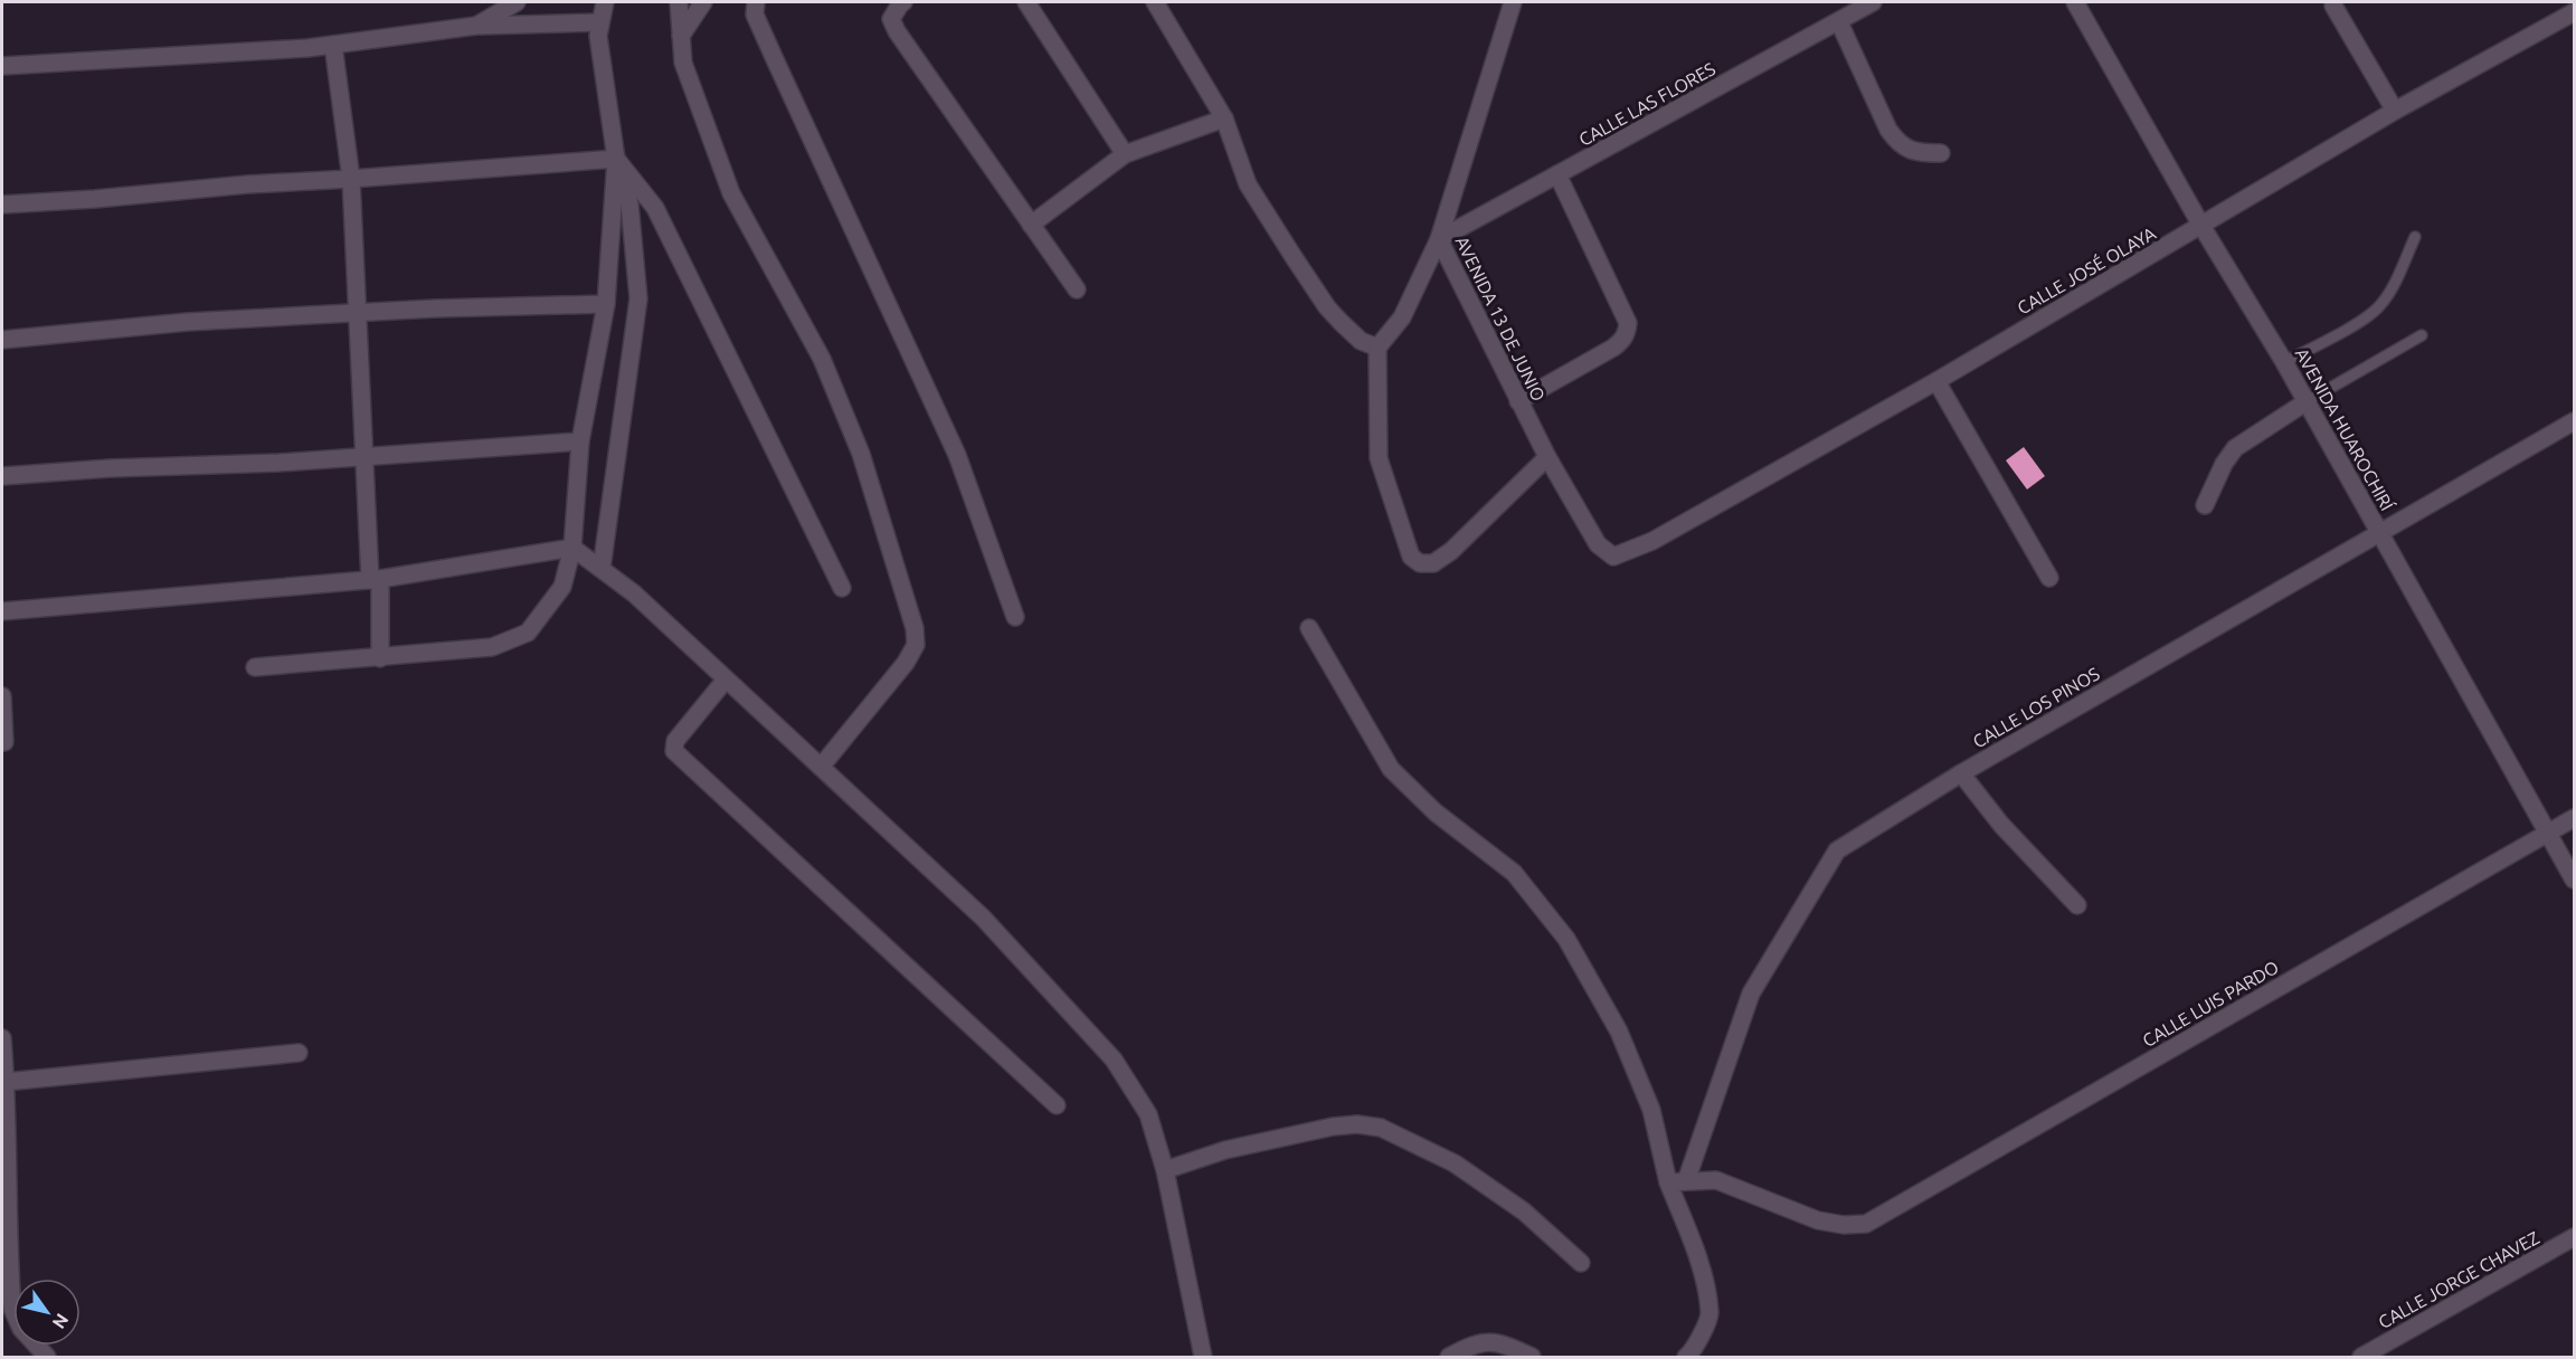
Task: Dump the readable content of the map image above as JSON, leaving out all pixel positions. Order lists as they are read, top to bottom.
{
  "streets": {
    "street": [
      "CALLE LAS FLORES",
      "CALLE JOSÉ OLAYA",
      "AVENIDA 13 DE JUNIO",
      "AVENIDA HUAROCHIRÍ",
      "CALLE LOS PINOS",
      "CALLE LUIS PARDO",
      "CALLE JORGE CHAVEZ"
    ]
  },
  "crossings": [
    ["CALLE LAS FLORES", "AVENIDA 13 DE JUNIO"],
    ["CALLE JOSÉ OLAYA", "AVENIDA 13 DE JUNIO"],
    ["CALLE JOSÉ OLAYA", "AVENIDA HUAROCHIRÍ"],
    ["AVENIDA HUAROCHIRÍ", "CALLE LOS PINOS"],
    ["AVENIDA HUAROCHIRÍ", "CALLE LUIS PARDO"],
    ["CALLE LOS PINOS", "CALLE LUIS PARDO"]
  ],
  "north": "bottom right"
}
